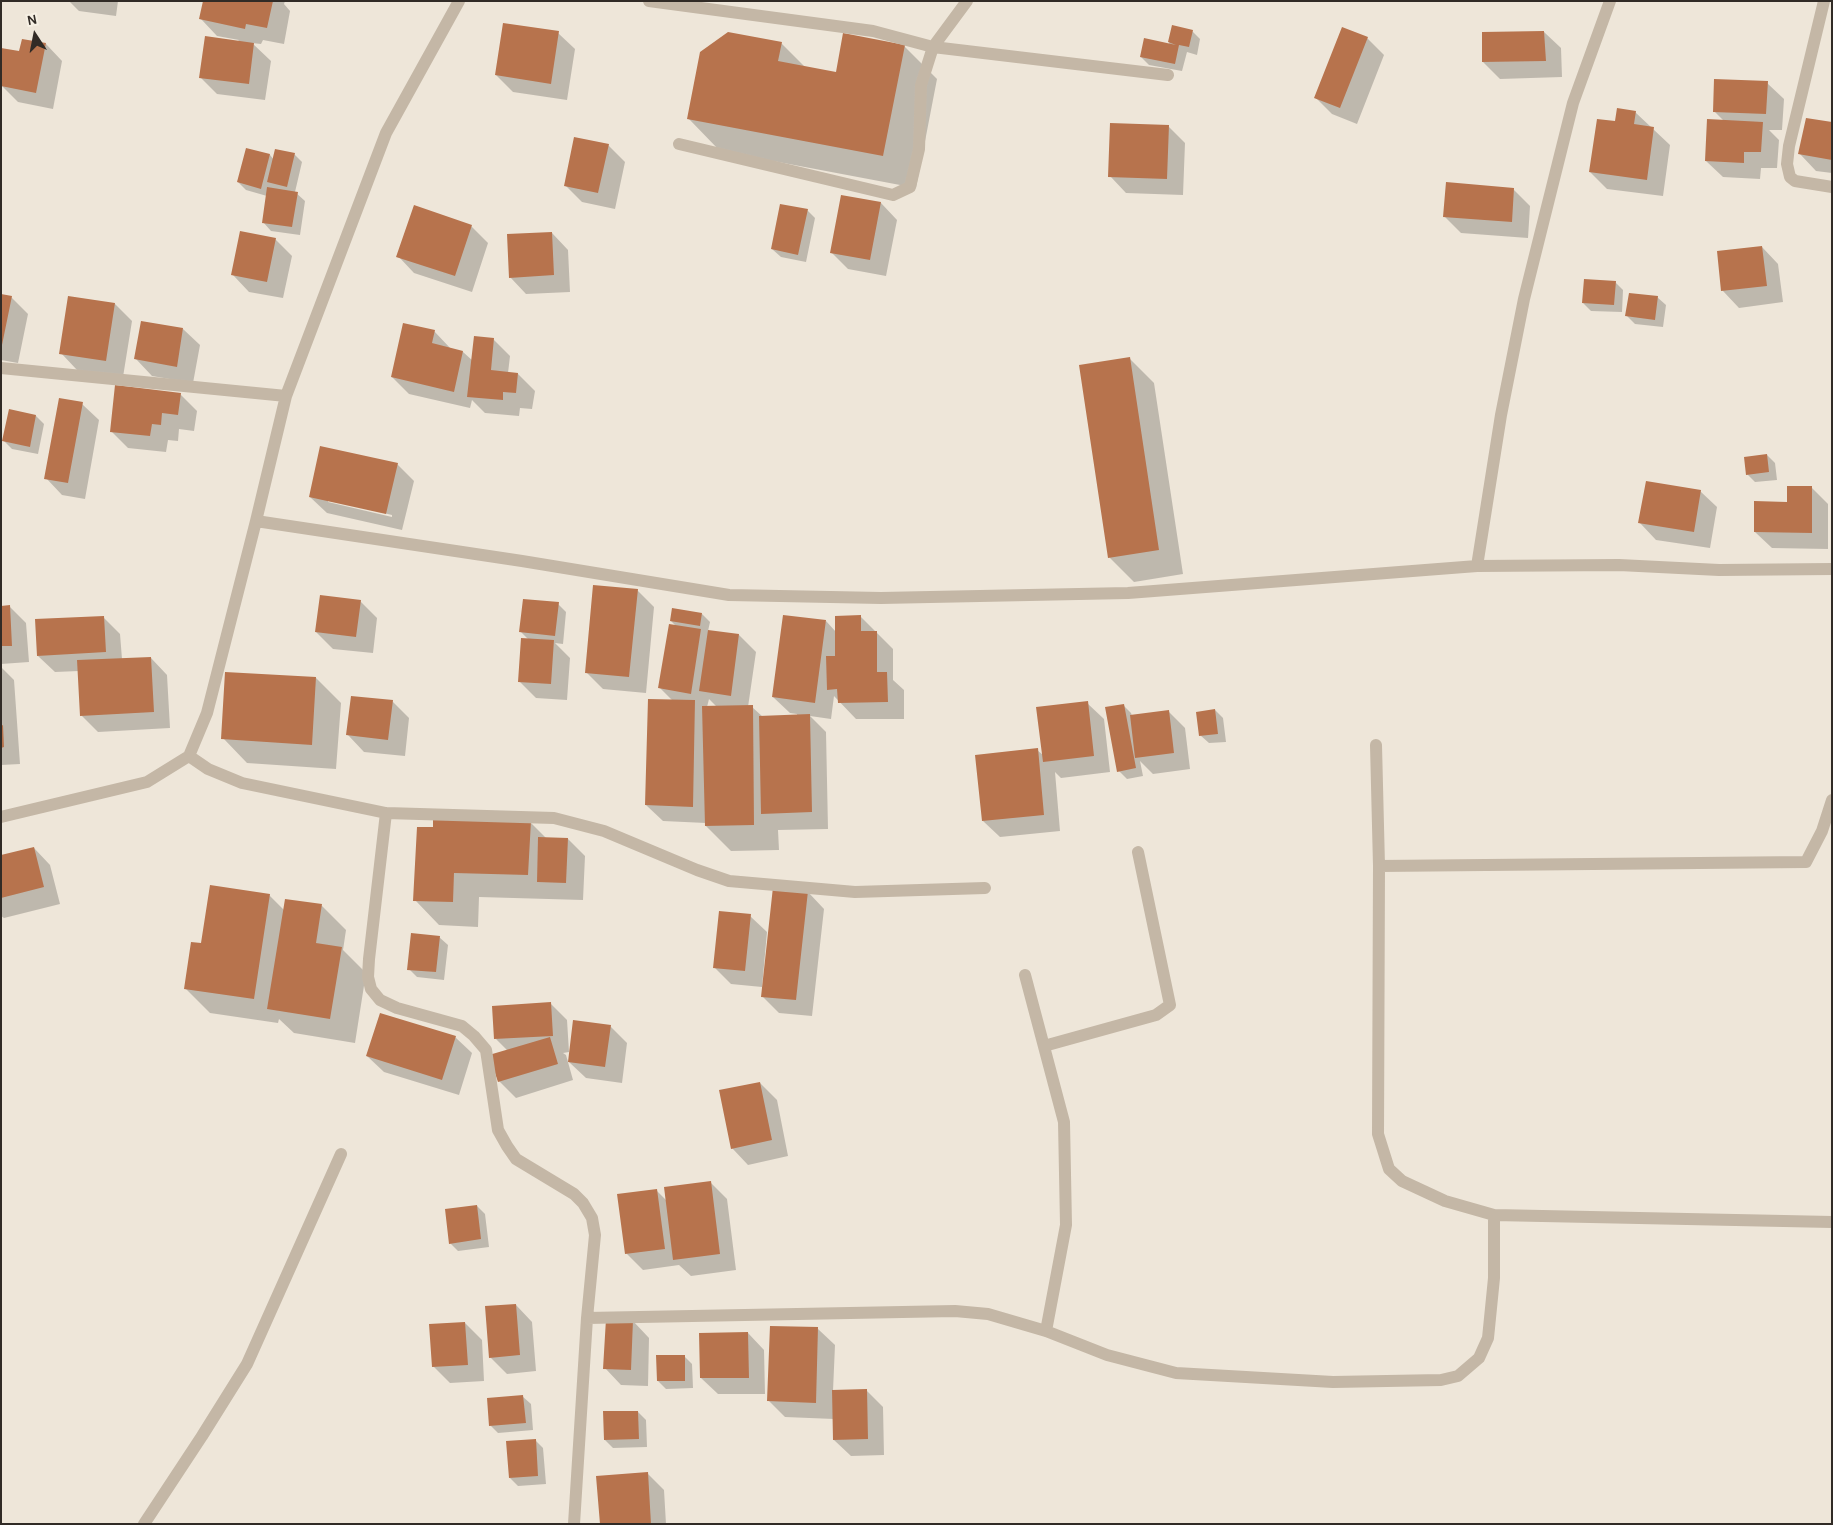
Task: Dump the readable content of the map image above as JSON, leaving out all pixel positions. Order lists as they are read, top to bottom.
{
  "north": "top"
}
